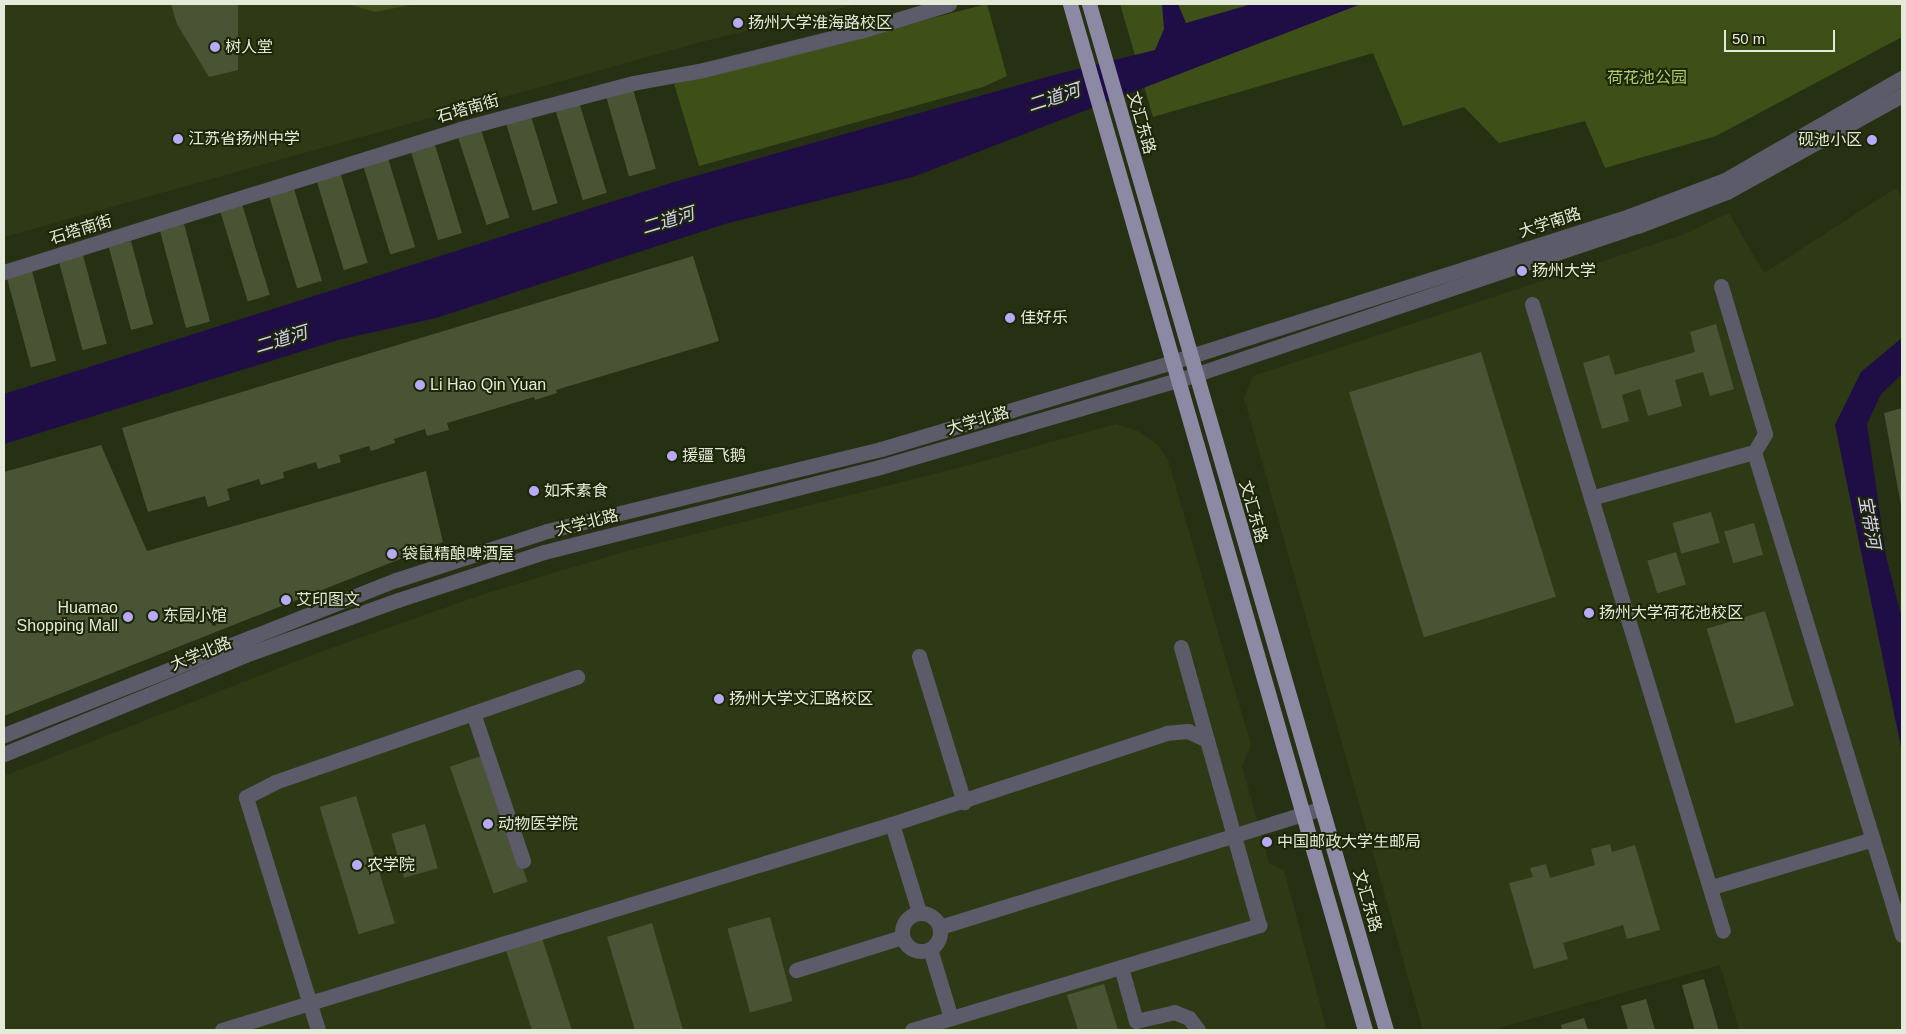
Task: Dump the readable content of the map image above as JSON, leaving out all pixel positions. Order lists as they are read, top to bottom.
{
  "streets": {
    "main road": ["文汇东路"],
    "street": ["石塔南街", "大学南路", "大学北路"]
  },
  "crossings": [
    ["文汇东路", "大学南路"],
    ["文汇东路", "大学北路"],
    ["大学南路", "大学北路"]
  ],
  "water": ["二道河", "宝带河"],
  "parks": ["荷花池公园"],
  "places": [
    "扬州大学淮海路校区",
    "树人堂",
    "江苏省扬州中学",
    "砚池小区",
    "扬州大学",
    "佳好乐",
    "Li Hao Qin Yuan",
    "援疆飞鹅",
    "如禾素食",
    "袋鼠精酿啤酒屋",
    "艾印图文",
    "扬州大学荷花池校区",
    "东园小馆",
    "Huamao Shopping Mall",
    "扬州大学文汇路校区",
    "动物医学院",
    "中国邮政大学生邮局",
    "农学院"
  ],
  "scale_bar": "50 m"
}
